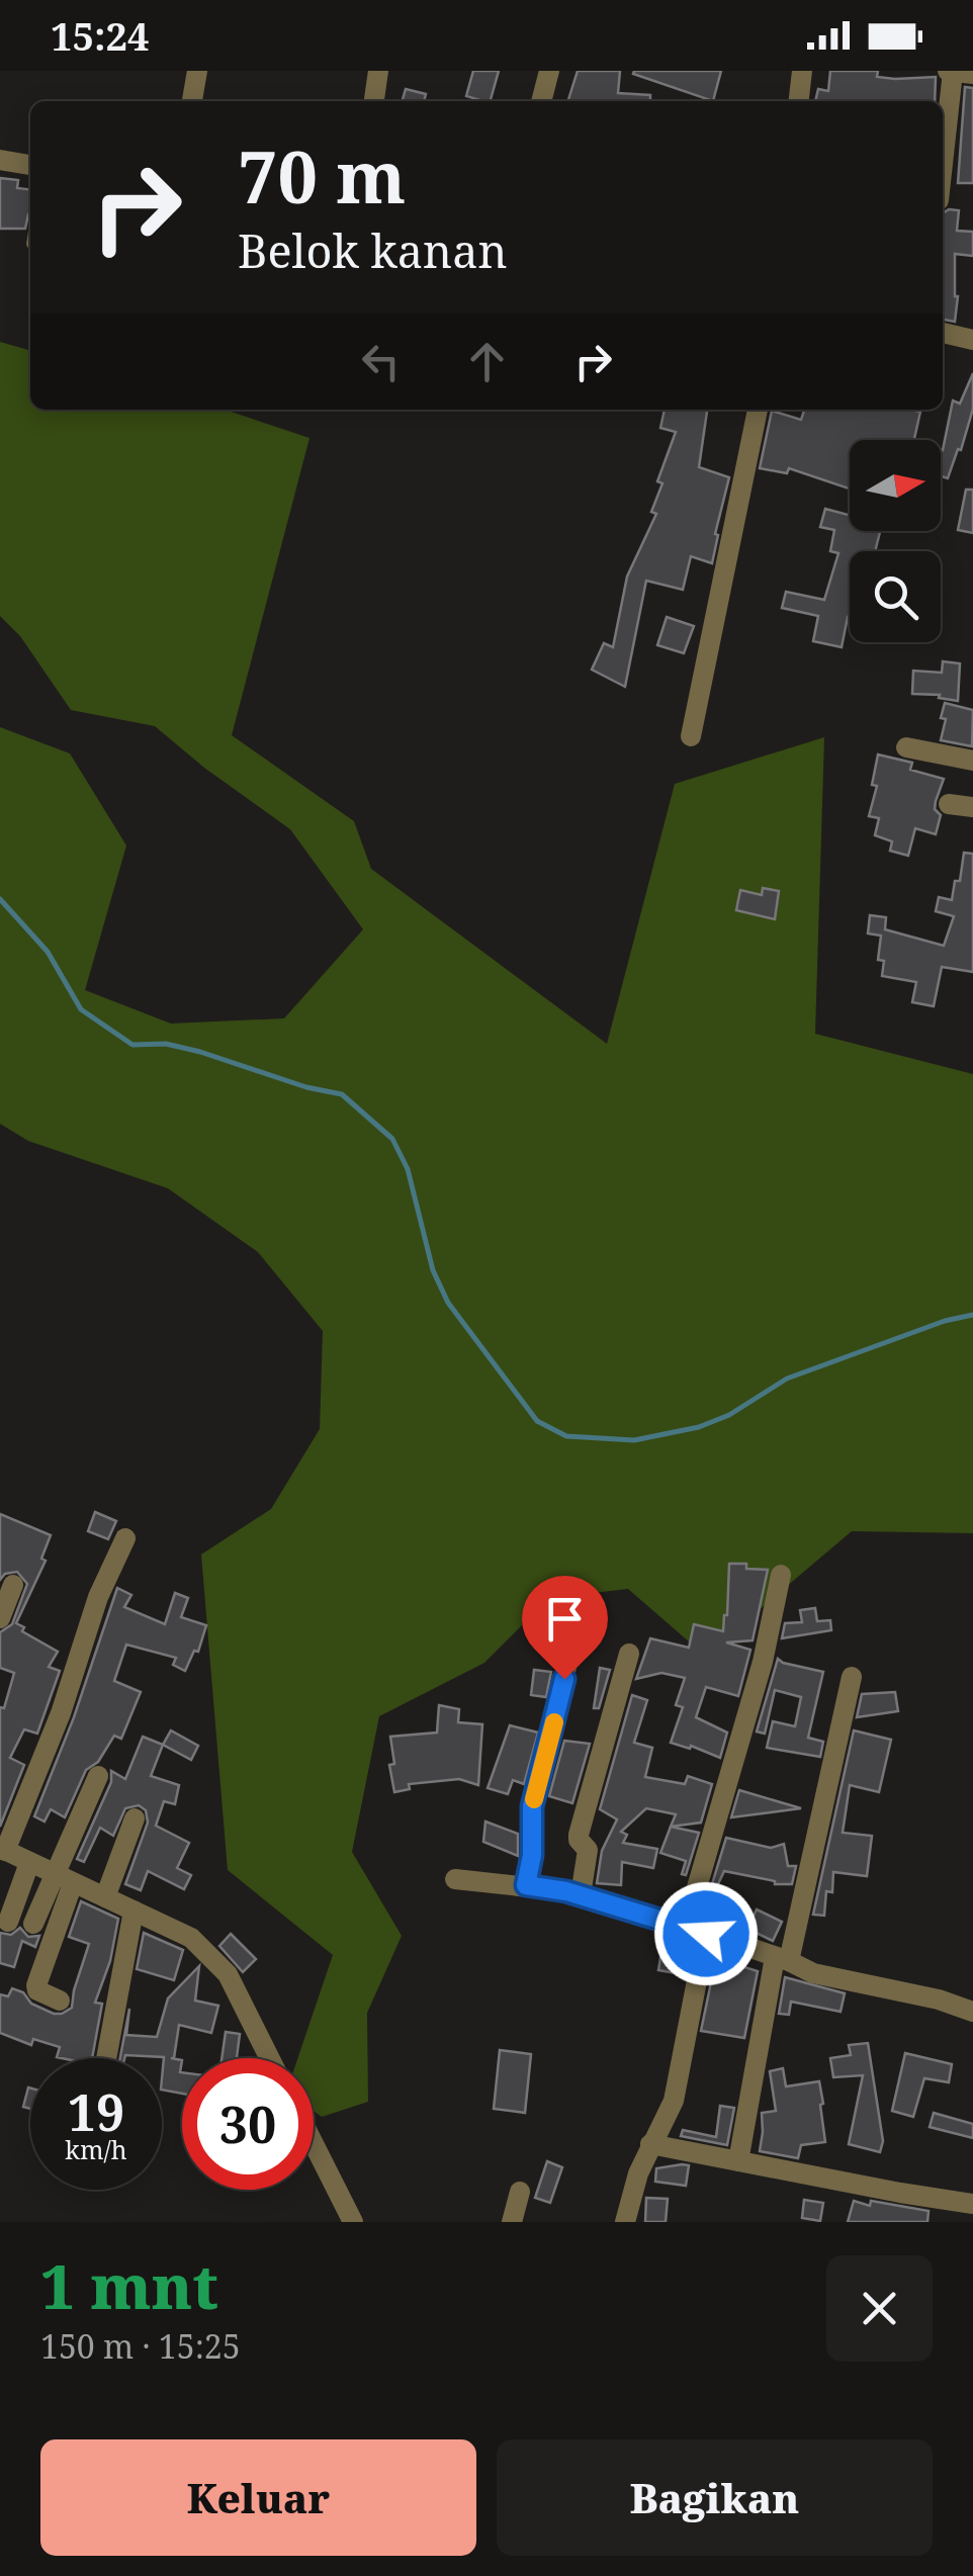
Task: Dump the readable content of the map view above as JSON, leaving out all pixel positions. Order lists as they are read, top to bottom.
{
  "north": "right",
  "page": {
    "status": "15:24",
    "turn": ["70 m", "Belok kanan"],
    "speed": "19 km/h",
    "limit": "30",
    "heading": ["1 mnt", "150 m · 15:25"],
    "buttons": ["Keluar", "Bagikan"]
  }
}
